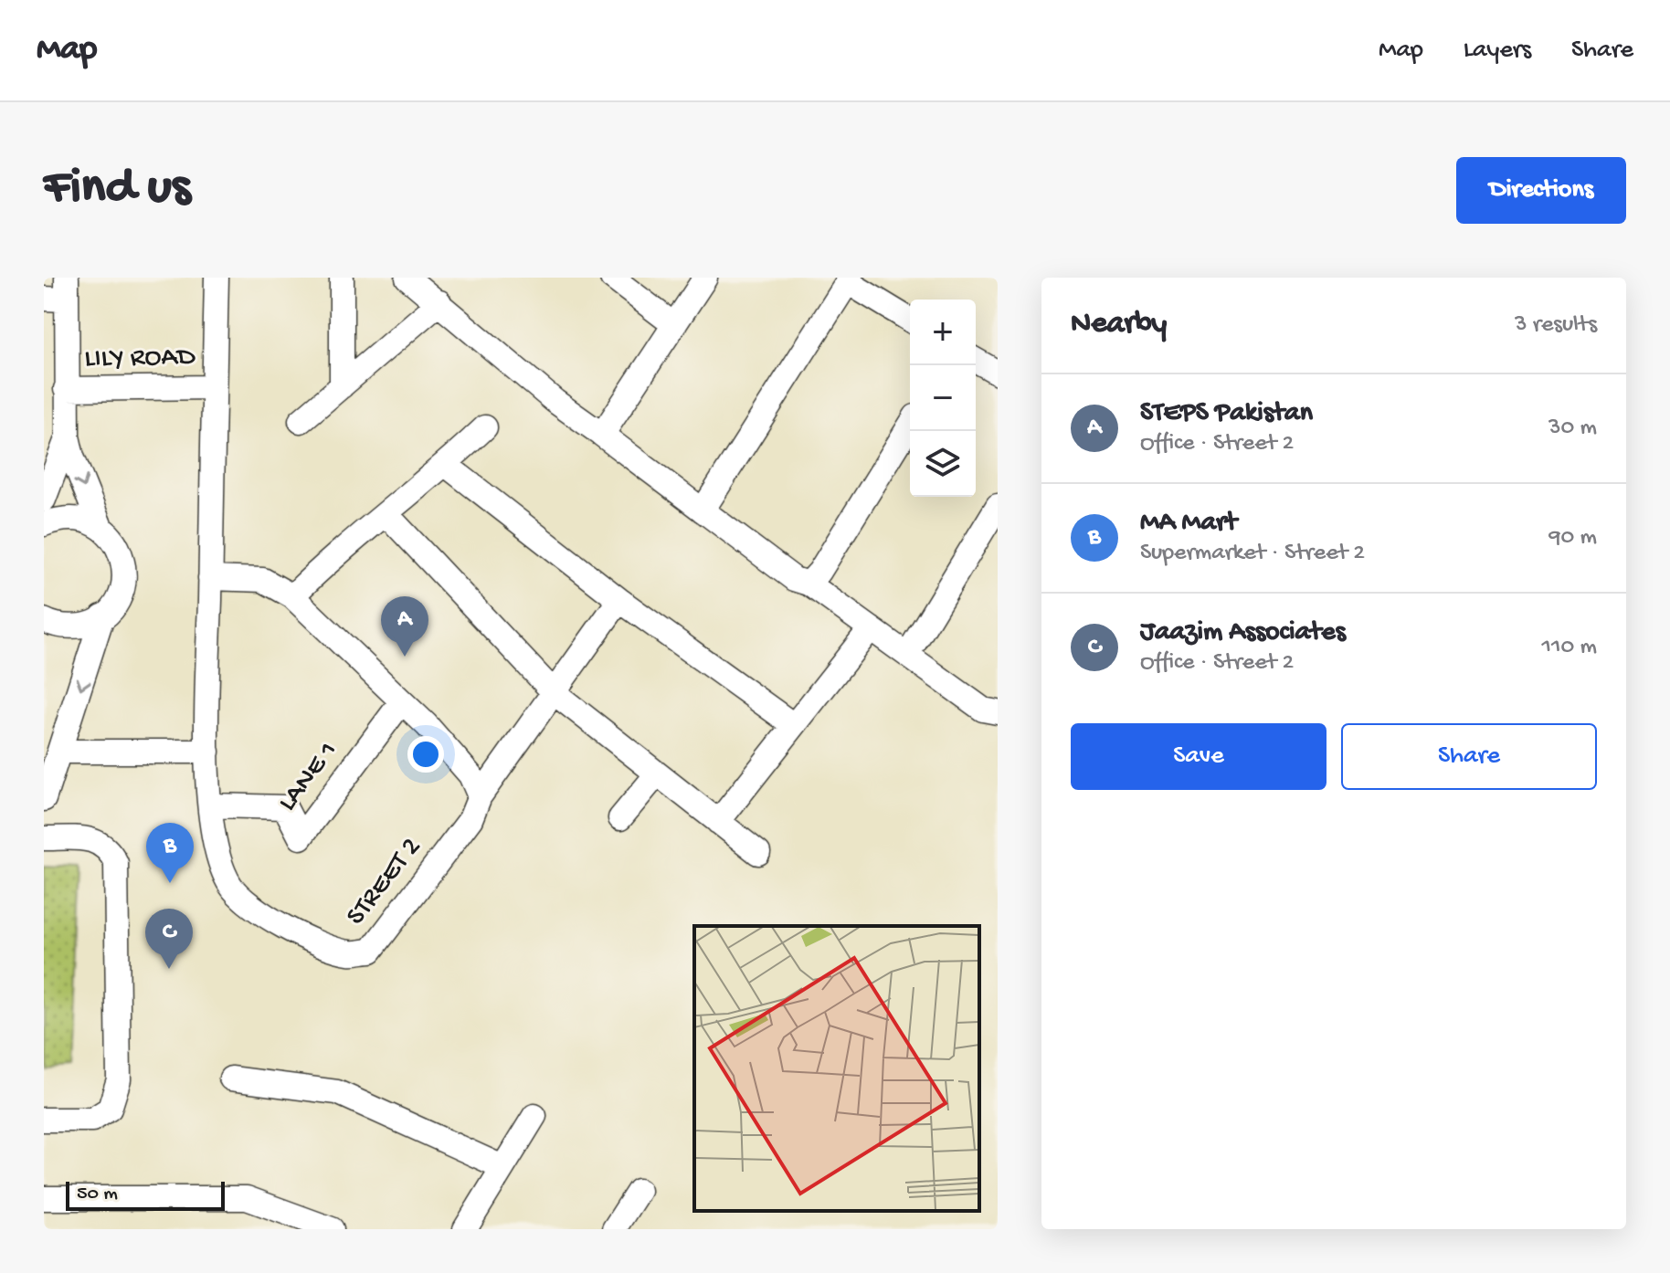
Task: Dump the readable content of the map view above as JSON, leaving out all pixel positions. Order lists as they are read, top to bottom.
{
  "streets": {
    "street": ["LILY ROAD", "LANE 1", "STREET 2"]
  },
  "crossings": [
    ["LILY ROAD", "STREET 2"],
    ["LANE 1", "STREET 2"]
  ],
  "scale_bar": "50 m",
  "page": {
    "header": "Map",
    "nav": ["Map", "Layers", "Share"],
    "buttons": [
      "Directions",
      ["Save", "Share"]
    ],
    "title": "Find us",
    "heading": ["Nearby", "3 results"],
    "map_buttons": ["+", "−"],
    "list": [
      {
        "mark": "A",
        "name": "STEPS Pakistan",
        "note": "Office · Street 2",
        "value": "30 m"
      },
      {
        "mark": "B",
        "name": "MA Mart",
        "note": "Supermarket · Street 2",
        "value": "90 m"
      },
      {
        "mark": "C",
        "name": "Jaazim Associates",
        "note": "Office · Street 2",
        "value": "110 m"
      }
    ],
    "pins": ["A", "B", "C"],
    "scale": "50 m"
  }
}
